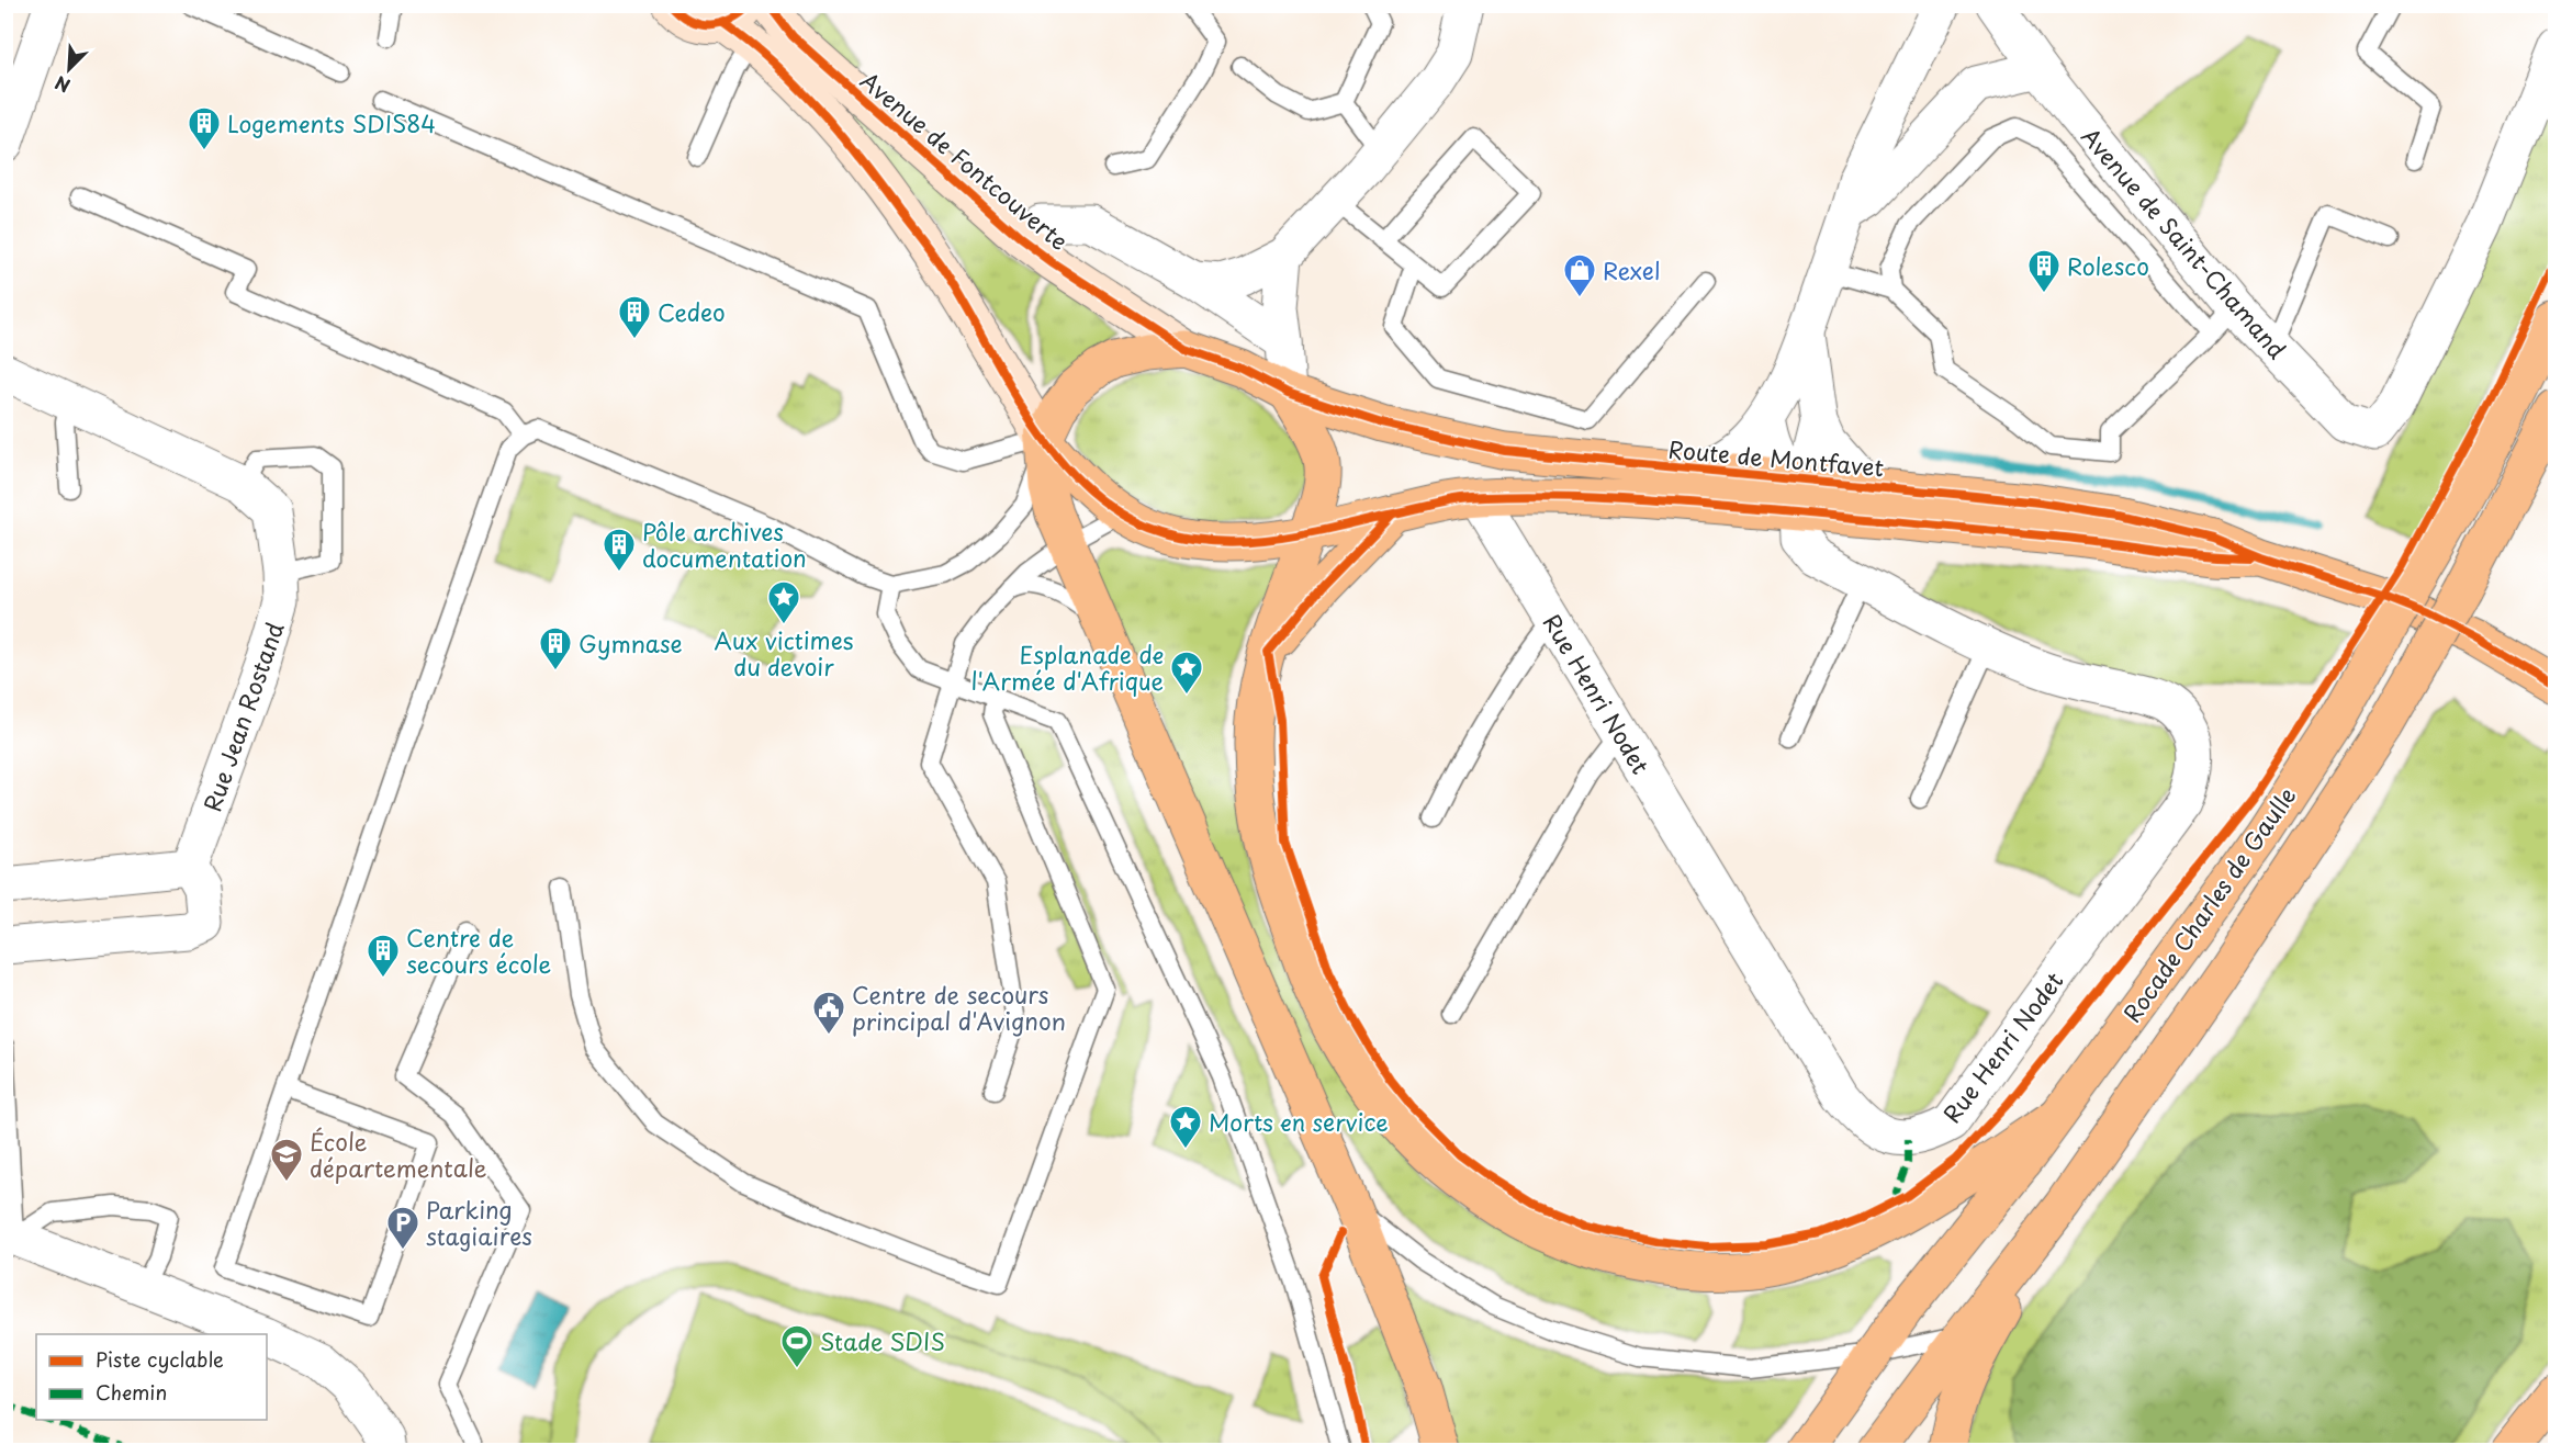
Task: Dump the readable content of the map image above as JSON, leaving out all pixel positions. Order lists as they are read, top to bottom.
{
  "streets": {
    "main road": ["Avenue de Fontcouverte", "Route de Montfavet", "Rocade Charles de Gaulle"],
    "street": ["Avenue de Saint-Chamand", "Rue Henri Nodet", "Rue Jean Rostand"]
  },
  "crossings": [
    ["Avenue de Fontcouverte", "Route de Montfavet"],
    ["Route de Montfavet", "Rue Henri Nodet"]
  ],
  "places": {
    "building": [
      "Logements SDIS84",
      "Rolesco",
      "Cedeo",
      "Pôle archives documentation",
      "Gymnase",
      "Centre de secours école"
    ],
    "shop": ["Rexel"],
    "place": ["Aux victimes du devoir", "Esplanade de l'Armée d'Afrique", "Morts en service"],
    "public building": ["Centre de secours principal d'Avignon"],
    "school or university": ["École départementale"],
    "parking": ["Parking stagiaires"],
    "sports": ["Stade SDIS"]
  },
  "legend": ["Piste cyclable", "Chemin"],
  "north": "bottom left"
}
